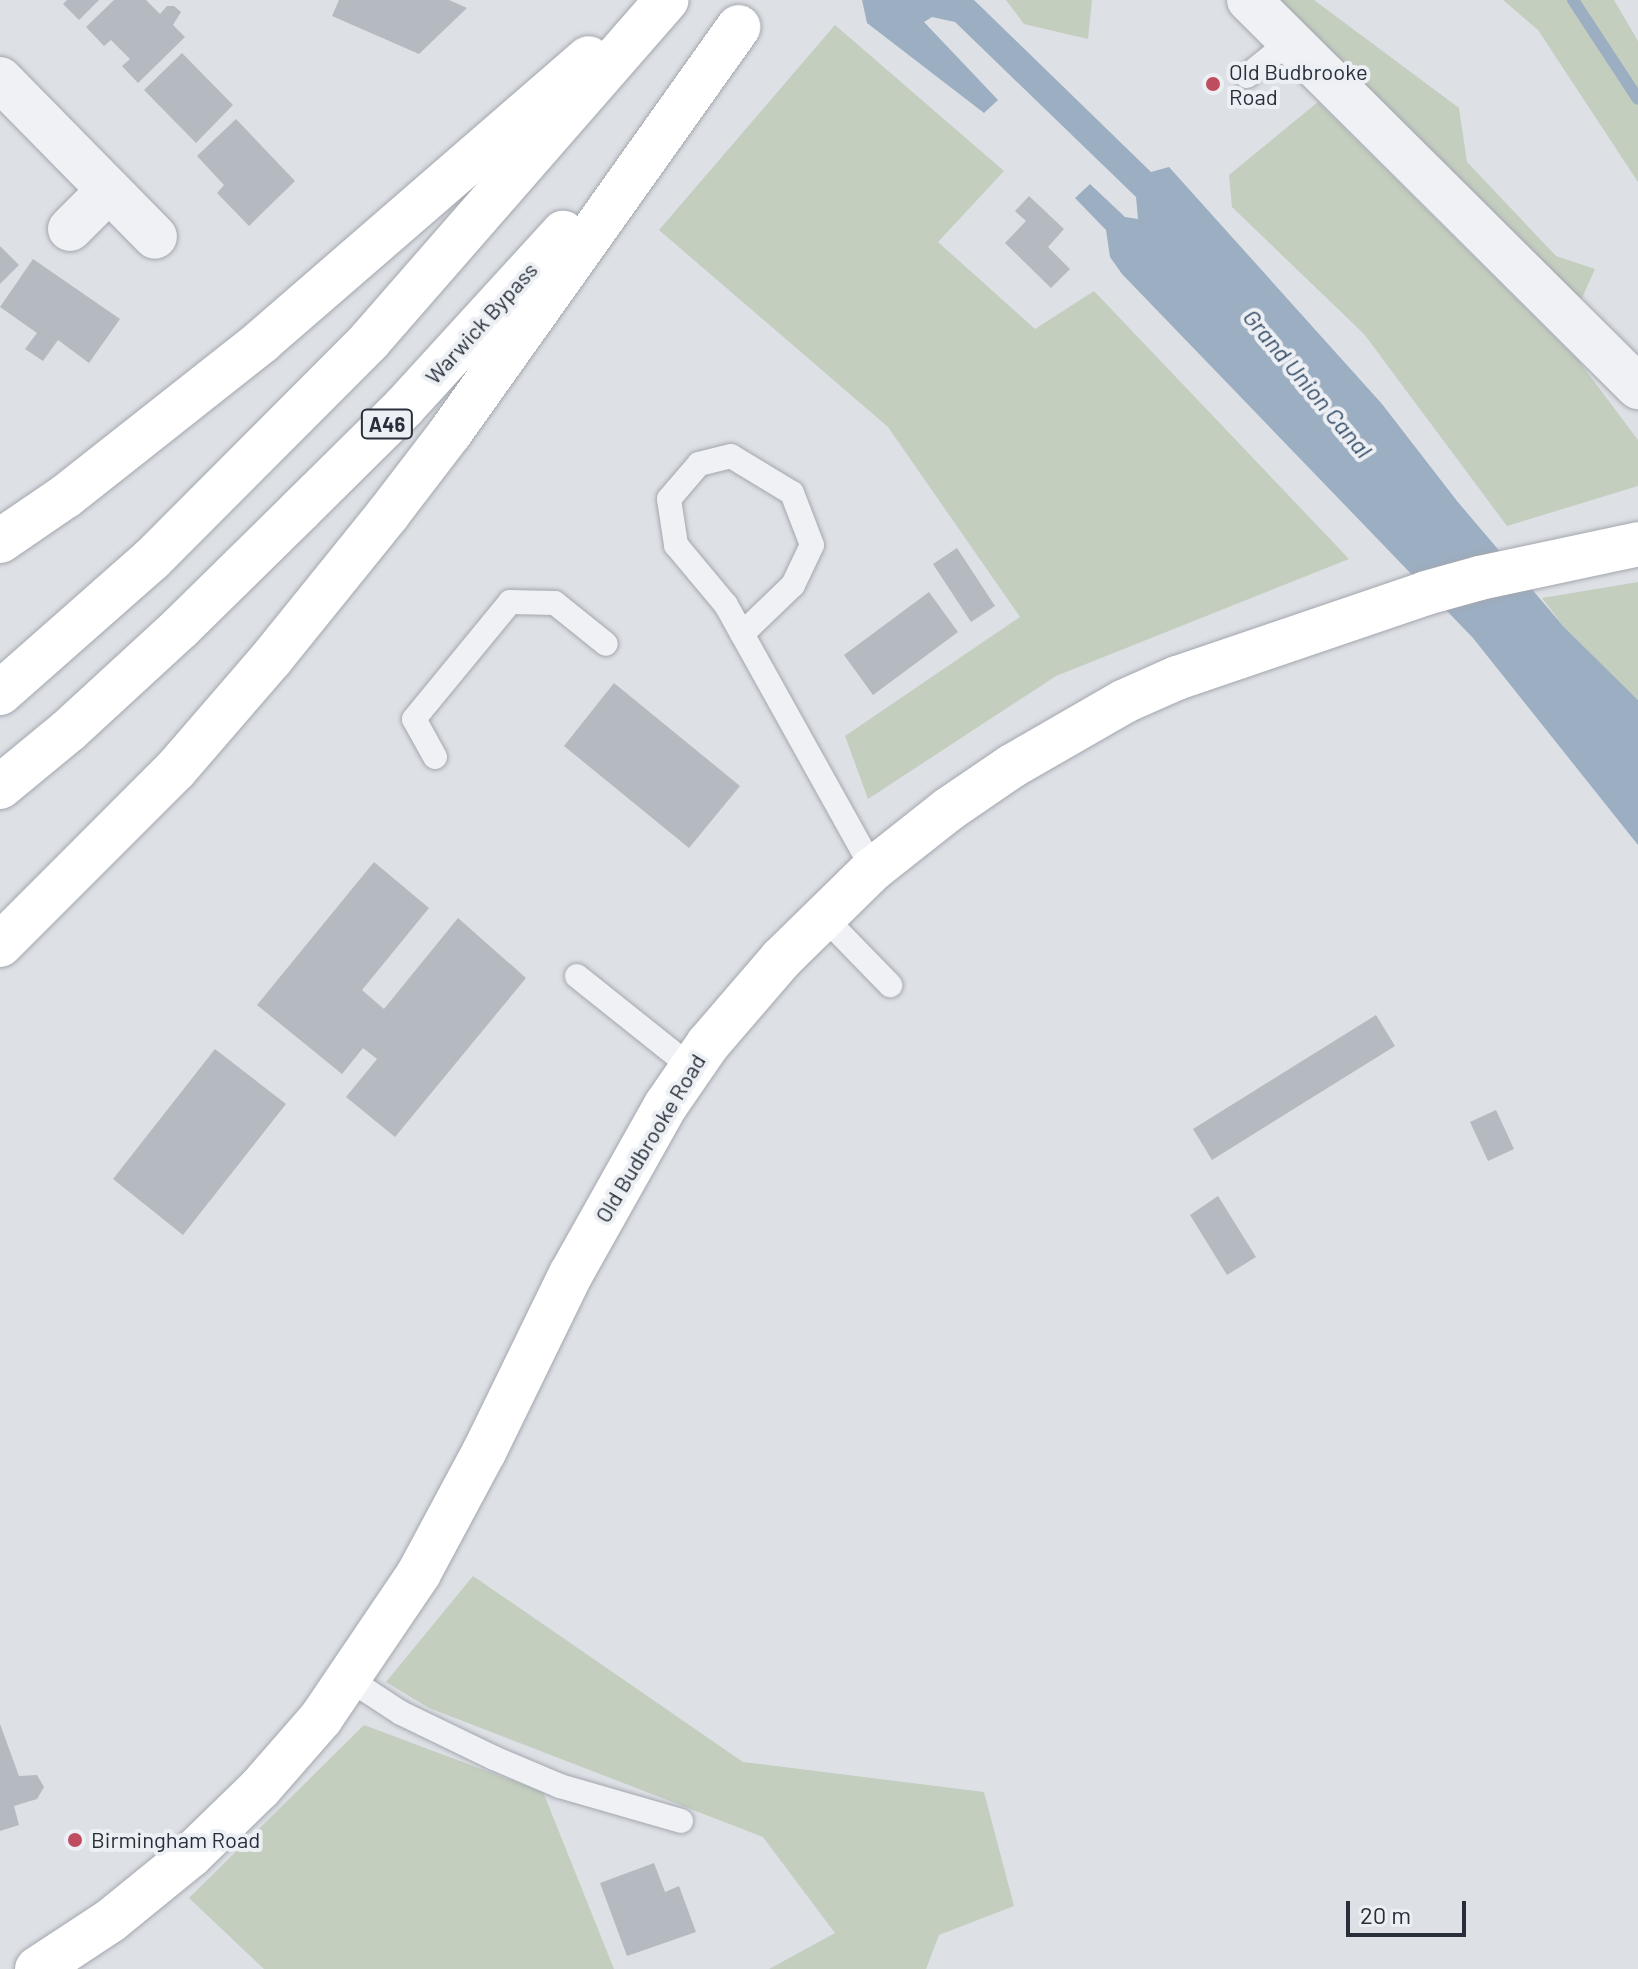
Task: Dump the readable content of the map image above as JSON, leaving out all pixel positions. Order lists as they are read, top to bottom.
{
  "streets": {
    "main road": ["Warwick Bypass", "A46", "Old Budbrooke Road"]
  },
  "water": ["Grand Union Canal"],
  "places": ["Old Budbrooke Road", "Birmingham Road"],
  "scale_bar": "20 m"
}
